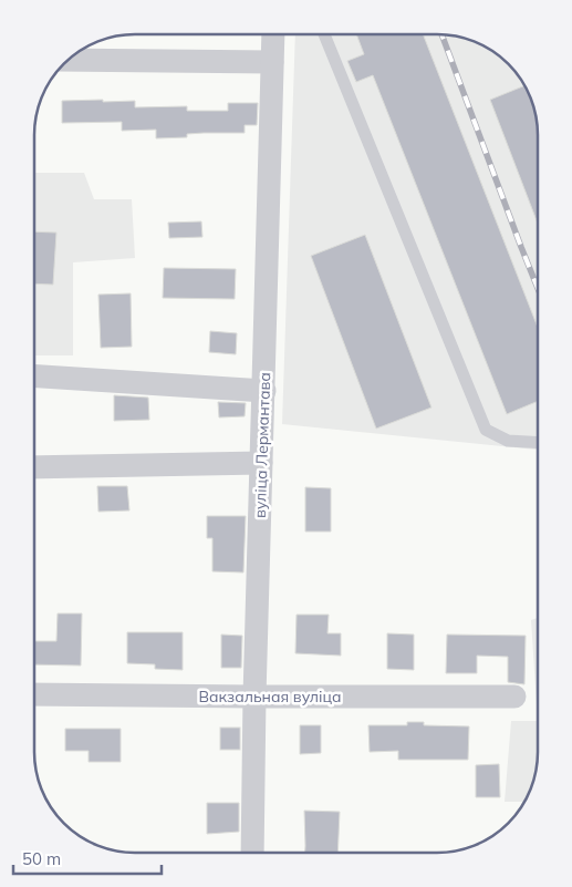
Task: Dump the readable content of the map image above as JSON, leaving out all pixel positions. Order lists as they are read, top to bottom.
{
  "streets": {
    "street": ["вуліца Лермантава", "Вакзальная вуліца"]
  },
  "crossings": [
    ["вуліца Лермантава", "Вакзальная вуліца"]
  ],
  "scale_bar": "50 m"
}
